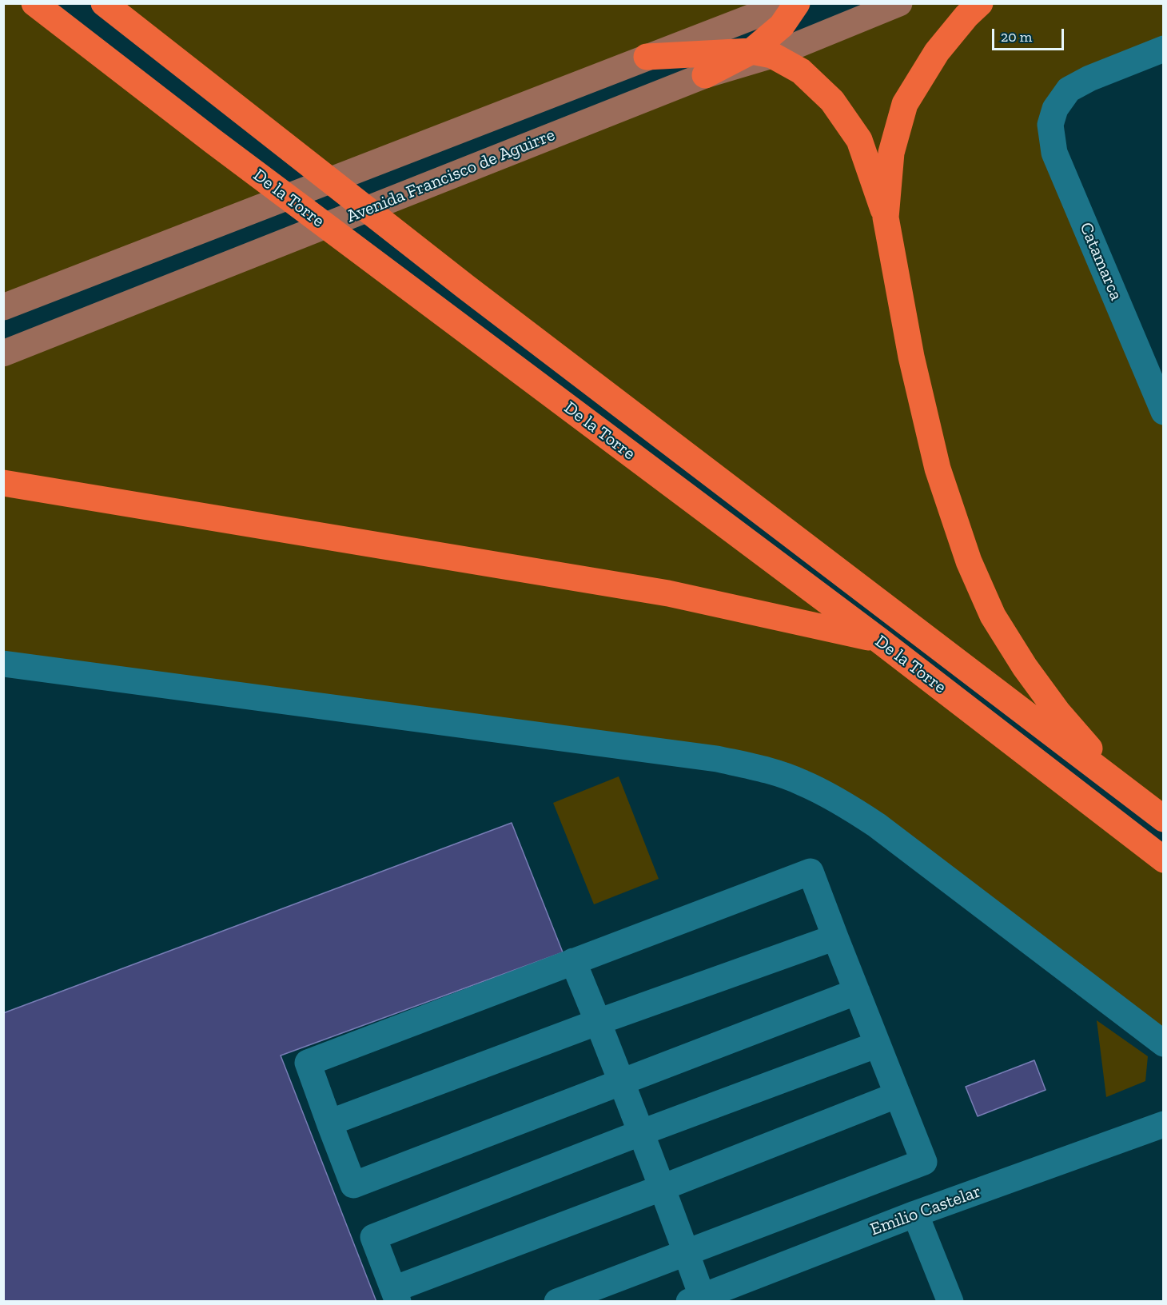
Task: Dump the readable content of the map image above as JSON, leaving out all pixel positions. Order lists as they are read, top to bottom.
{
  "streets": {
    "highway": ["De la Torre"],
    "main road": ["Avenida Francisco de Aguirre"],
    "street": ["Catamarca", "Emilio Castelar"]
  },
  "scale_bar": "20 m"
}
